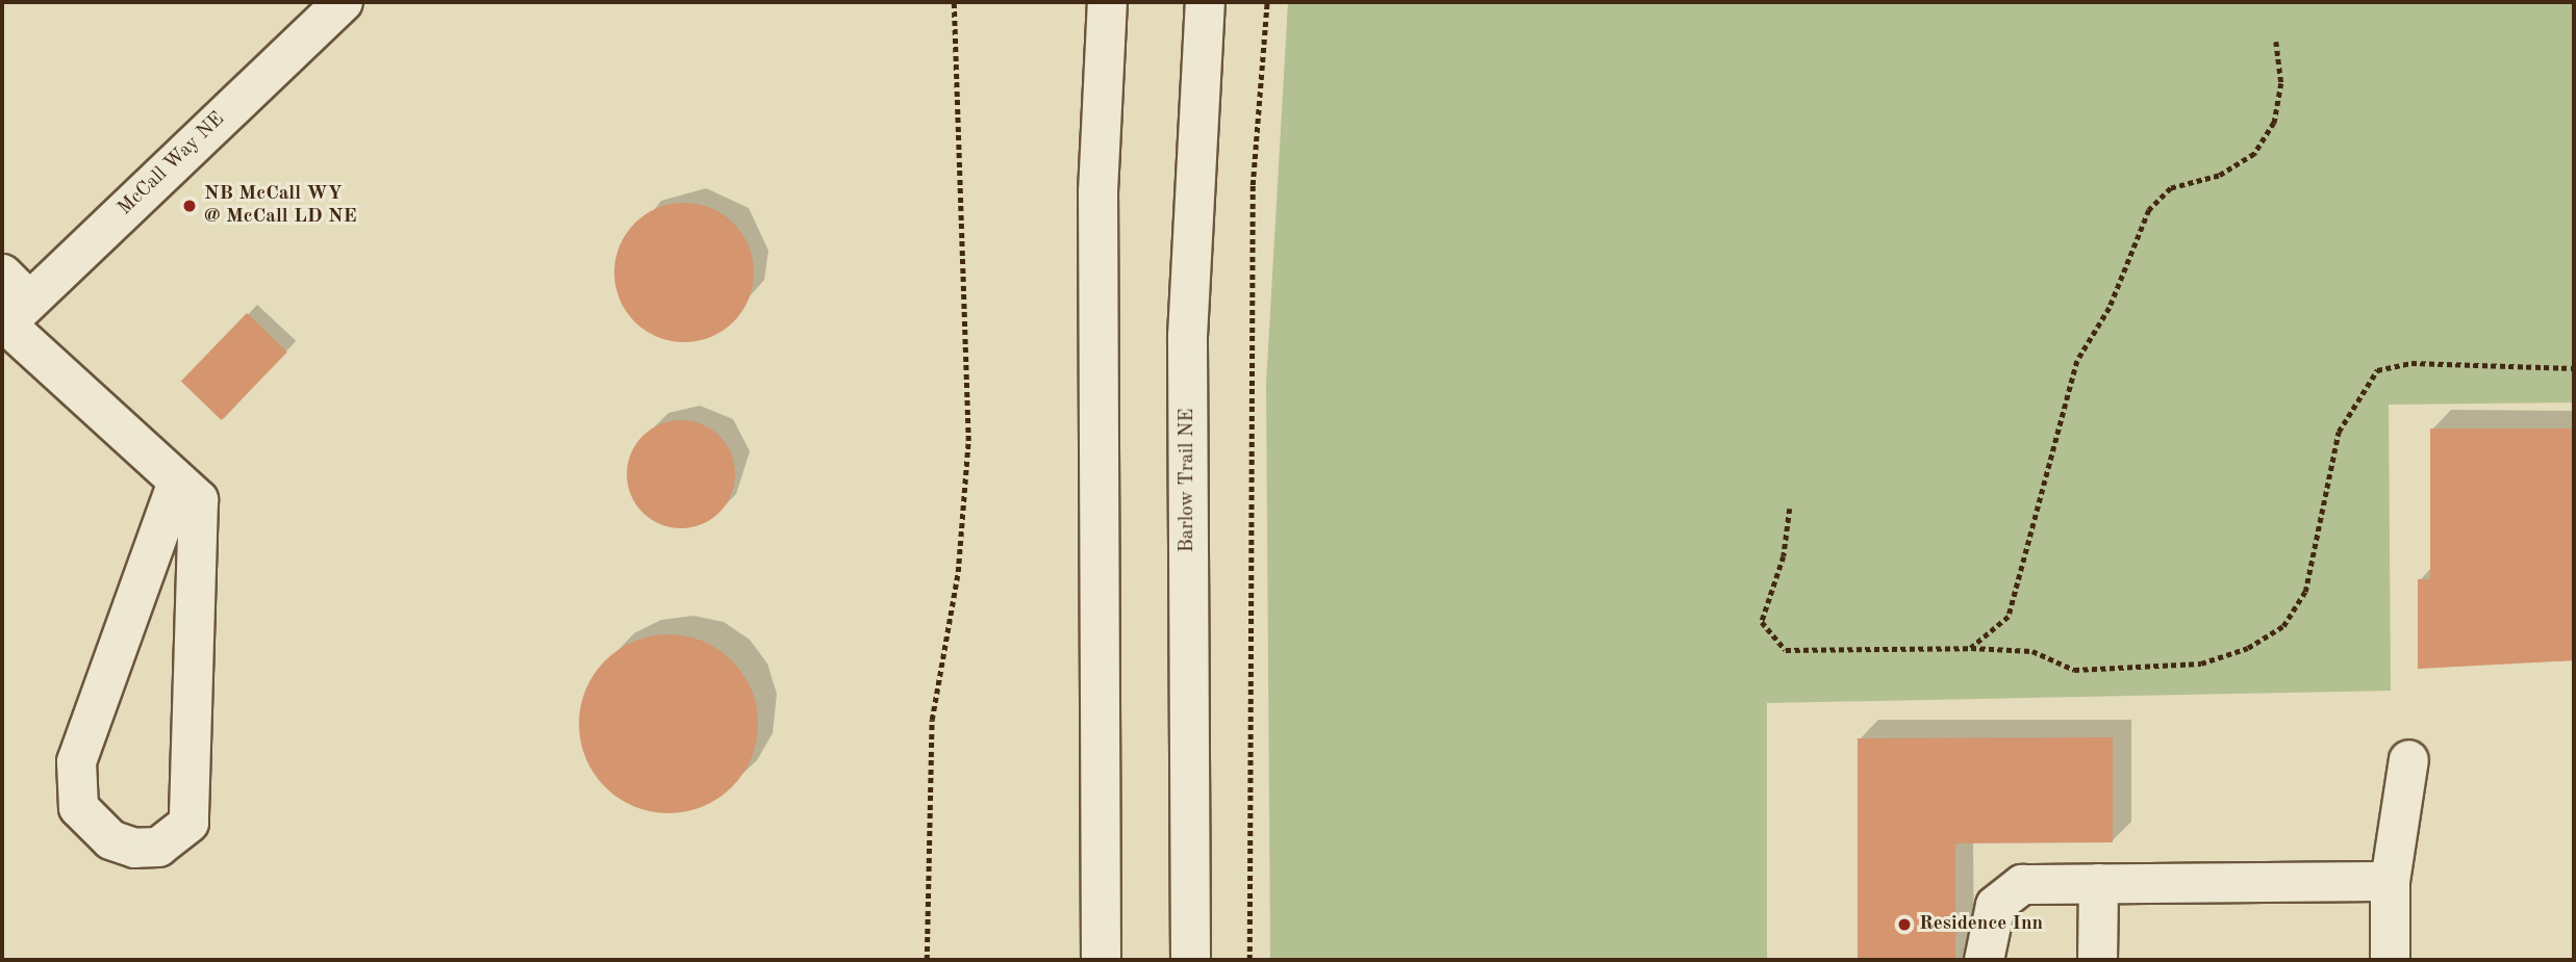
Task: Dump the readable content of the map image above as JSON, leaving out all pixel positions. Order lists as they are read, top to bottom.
{
  "streets": {
    "street": ["McCall Way NE", "Barlow Trail NE"]
  },
  "places": ["NB McCall WY @ McCall LD NE", "Residence Inn"]
}
